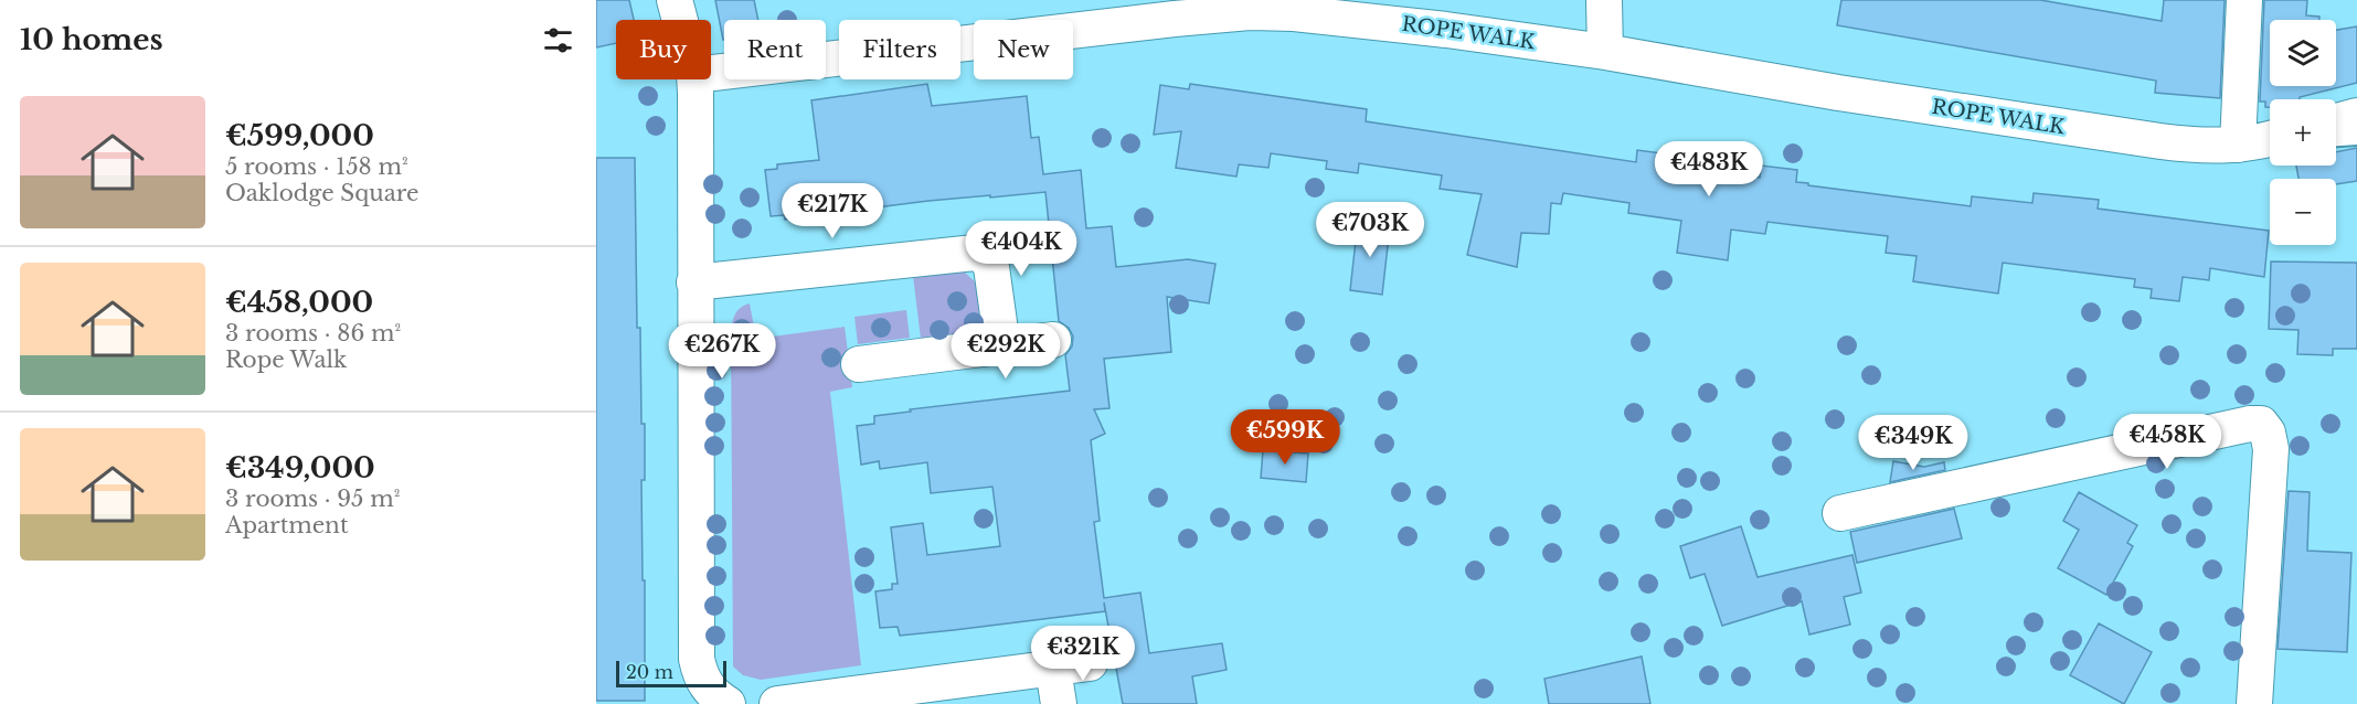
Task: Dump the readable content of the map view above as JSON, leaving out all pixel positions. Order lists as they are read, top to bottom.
{
  "streets": {
    "street": ["ROPE WALK"]
  },
  "scale_bar": "20 m",
  "page": {
    "heading": "10 homes",
    "map_buttons": ["+", "−"],
    "chip": [
      "Buy",
      "Rent",
      "Filters",
      "New"
    ],
    "list": [
      {
        "name": "€599,000",
        "note": "5 rooms · 158 m² · Oaklodge Square"
      },
      {
        "name": "€458,000",
        "note": "3 rooms · 86 m² · Rope Walk"
      },
      {
        "name": "€349,000",
        "note": "3 rooms · 95 m² · Apartment"
      }
    ],
    "price": [
      "€483K",
      "€217K",
      "€703K",
      "€404K",
      "€267K",
      "€292K",
      "€599K",
      "€458K",
      "€349K",
      "€321K"
    ],
    "scale": "20 m"
  }
}
